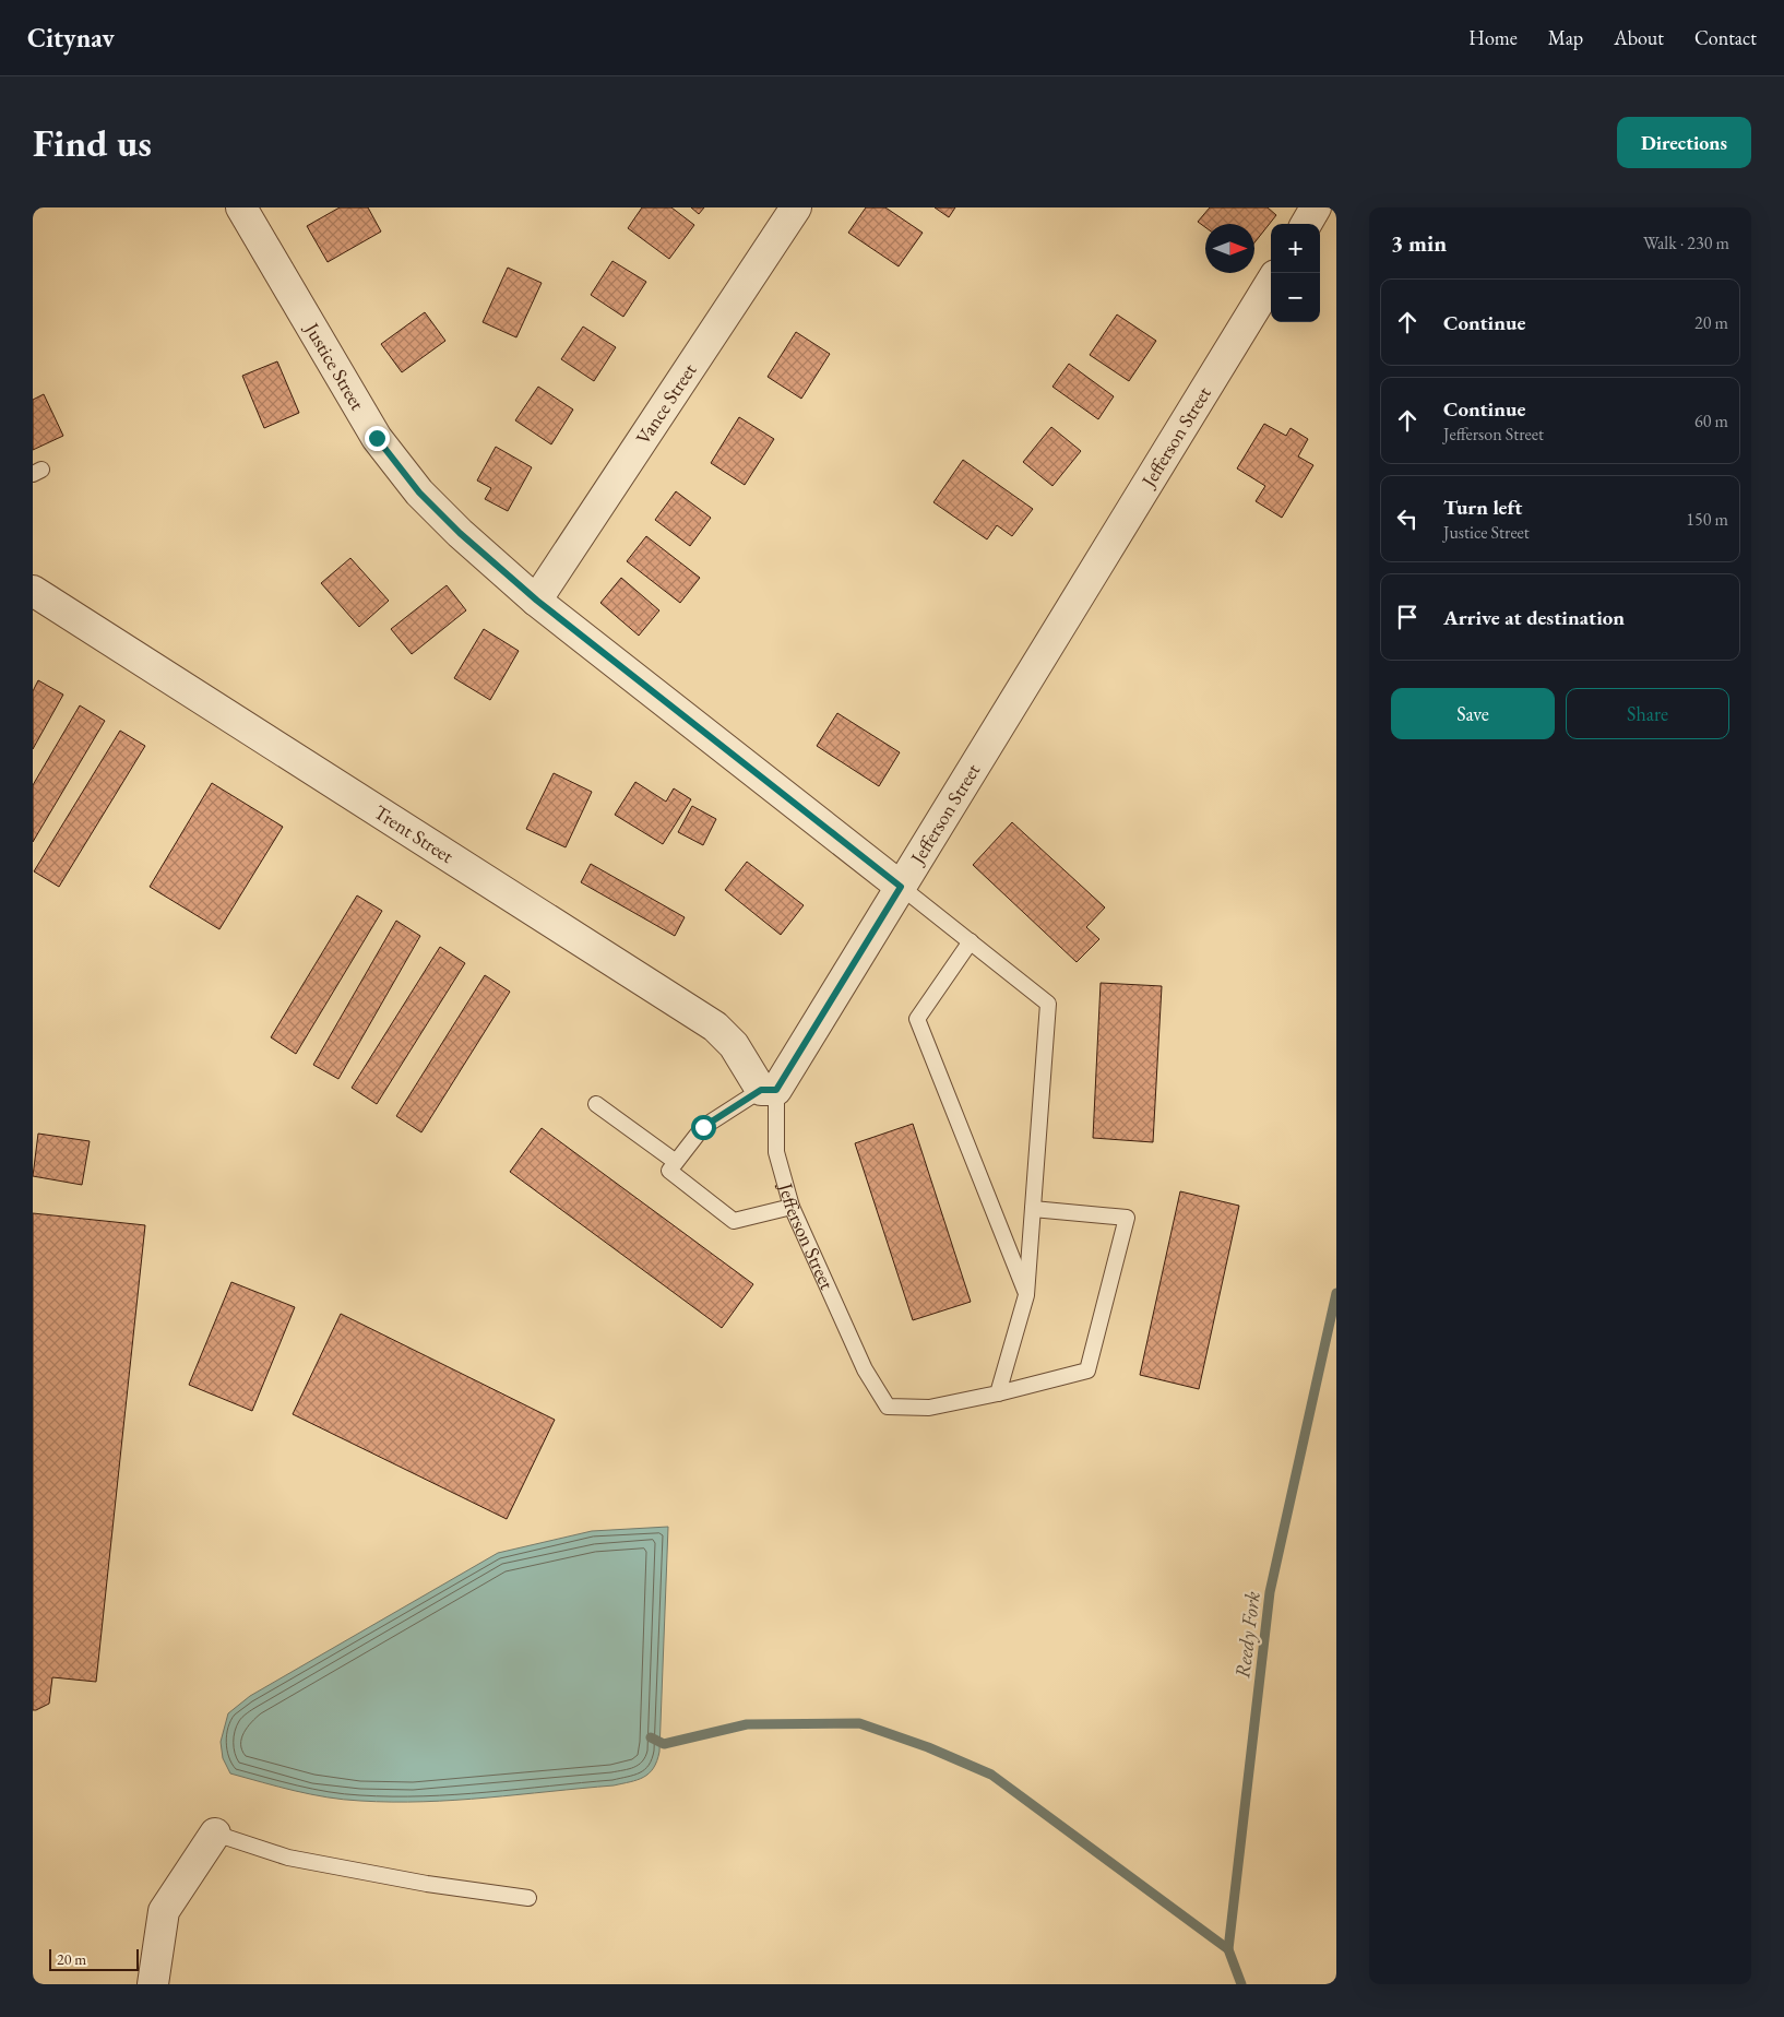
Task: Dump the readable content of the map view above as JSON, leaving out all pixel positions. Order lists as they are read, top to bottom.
{
  "streets": {
    "street": [
      "Justice Street",
      "Vance Street",
      "Jefferson Street",
      "Trent Street"
    ]
  },
  "crossings": [
    ["Justice Street", "Vance Street"],
    ["Justice Street", "Jefferson Street"],
    ["Jefferson Street", "Trent Street"]
  ],
  "water": ["Reedy Fork"],
  "scale_bar": "20 m",
  "north": "right",
  "page": {
    "header": "Citynav",
    "nav": [
      "Home",
      "Map",
      "About",
      "Contact"
    ],
    "buttons": [
      "Directions",
      ["Save", "Share"]
    ],
    "title": "Find us",
    "heading": ["3 min", "Walk · 230 m"],
    "map_buttons": ["+", "−"],
    "list": [
      ["Continue", "20 m"],
      ["Continue", "Jefferson Street", "60 m"],
      ["Turn left", "Justice Street", "150 m"],
      "Arrive at destination"
    ],
    "scale": "20 m"
  }
}
